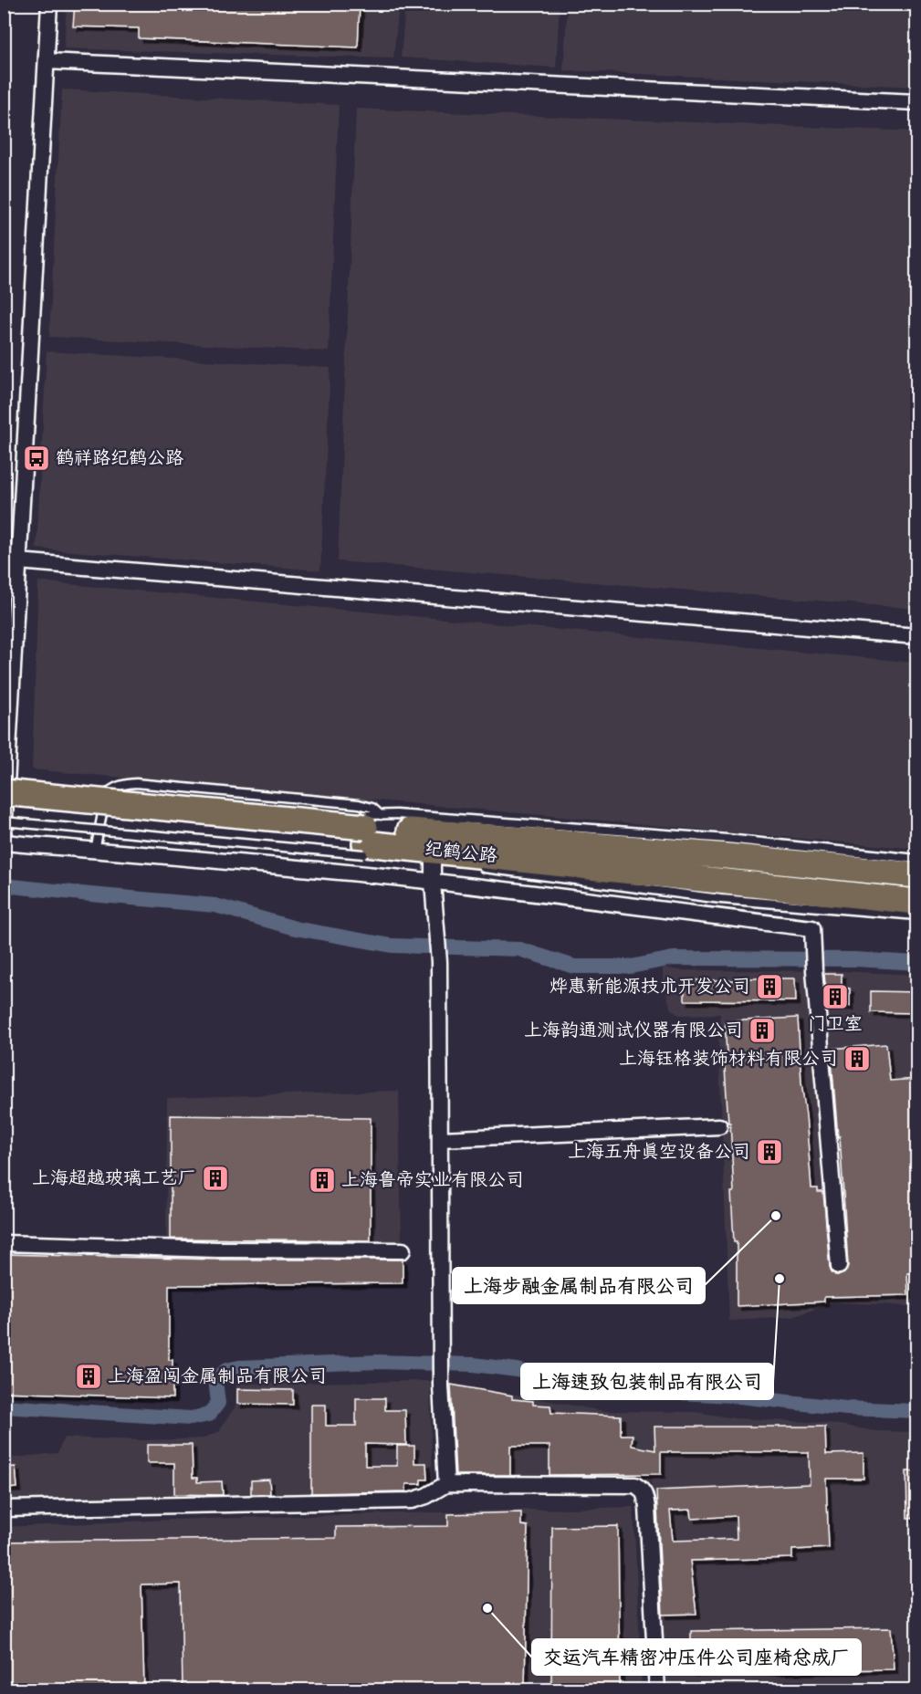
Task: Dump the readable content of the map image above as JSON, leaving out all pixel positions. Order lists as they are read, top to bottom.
{
  "streets": {
    "main road": ["纪鹤公路"]
  },
  "places": {
    "bus stop": ["鹤祥路纪鹤公路"],
    "building": [
      "烨惠新能源技术开发公司",
      "门卫室",
      "上海韵通测试仪器有限公司",
      "上海钰格装饰材料有限公司",
      "上海五舟真空设备公司",
      "上海超越玻璃工艺厂",
      "上海鲁帝实业有限公司",
      "上海盈闯金属制品有限公司"
    ],
    "other": ["上海步融金属制品有限公司", "上海速致包装制品有限公司", "交运汽车精密冲压件公司座椅总成厂"]
  }
}
